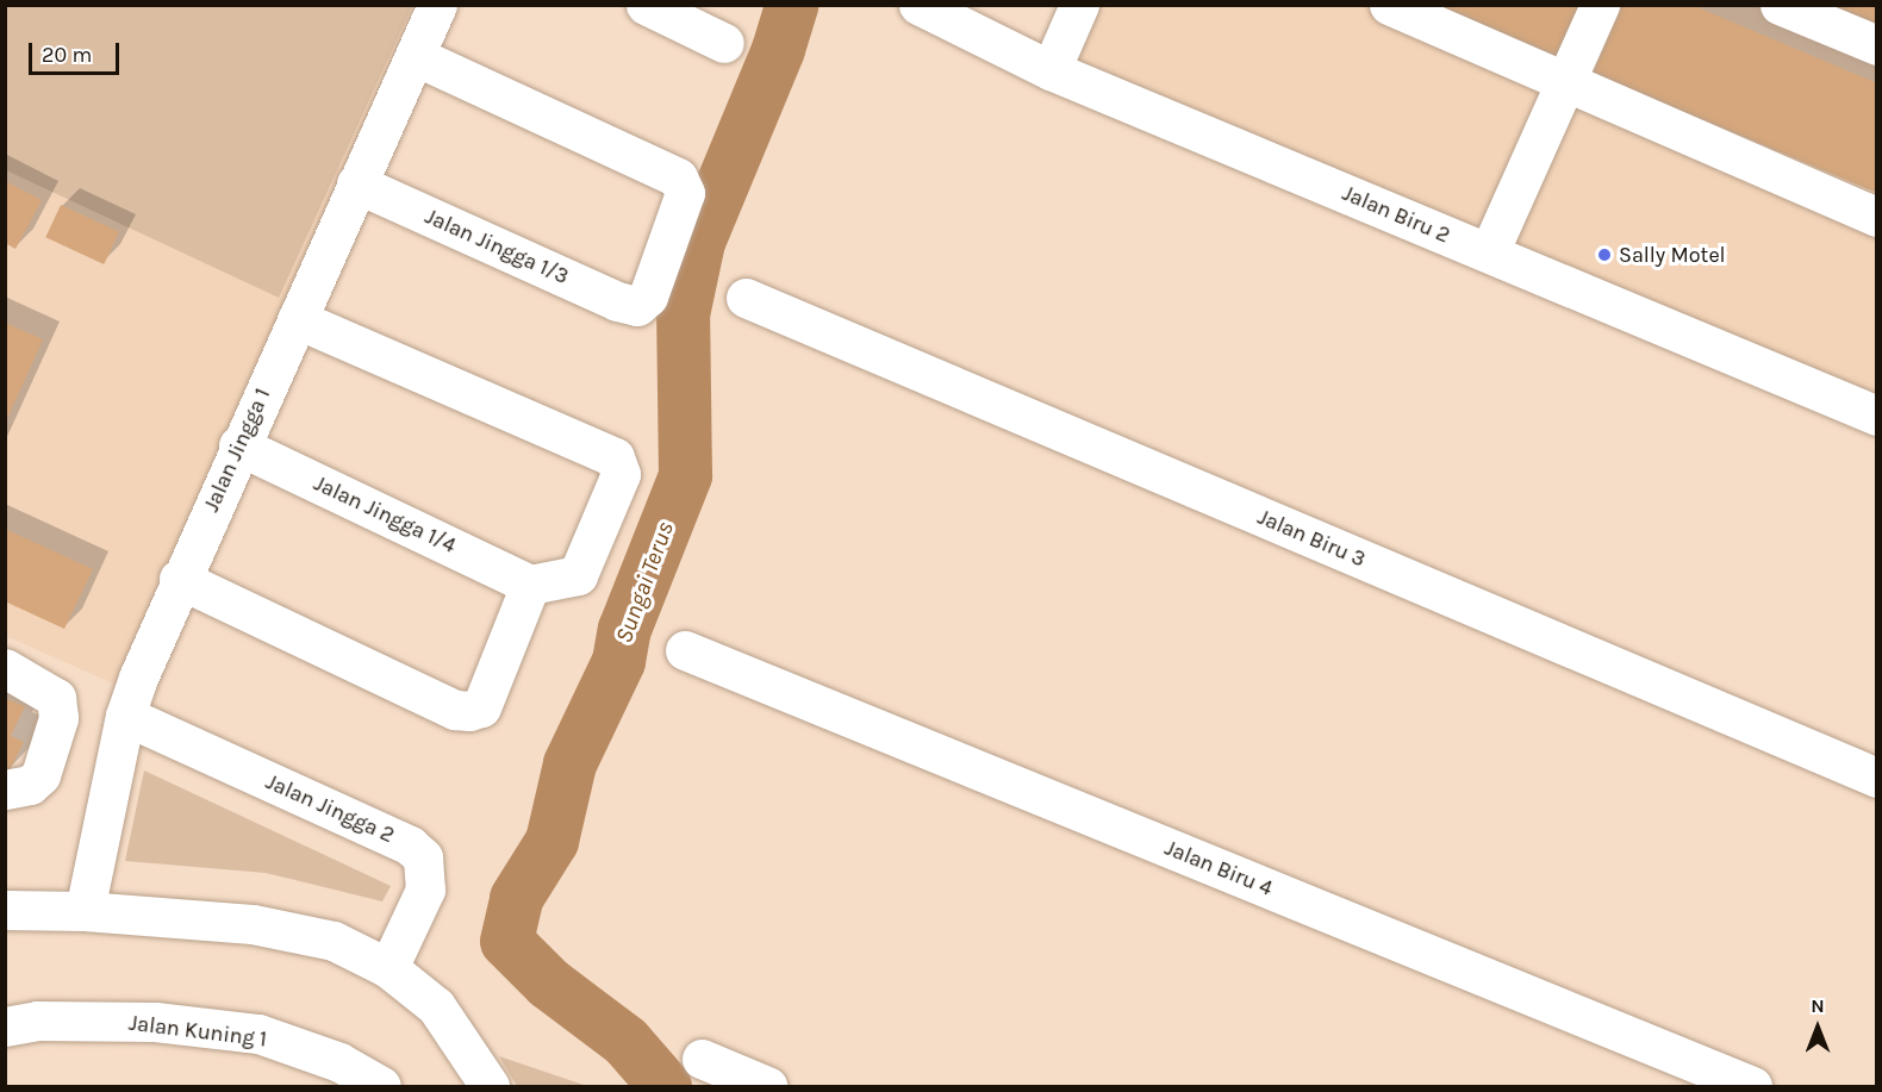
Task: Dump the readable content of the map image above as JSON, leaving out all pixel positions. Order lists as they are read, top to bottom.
{
  "streets": {
    "street": [
      "Jalan Biru 2",
      "Jalan Jingga 1/3",
      "Jalan Jingga 1",
      "Jalan Jingga 1/4",
      "Jalan Biru 3",
      "Jalan Jingga 2",
      "Jalan Biru 4",
      "Jalan Kuning 1"
    ]
  },
  "crossings": [
    ["Jalan Jingga 1/3", "Jalan Jingga 1"],
    ["Jalan Jingga 1", "Jalan Jingga 1/4"],
    ["Jalan Jingga 1", "Jalan Jingga 2"]
  ],
  "water": ["Sungai Terus"],
  "places": ["Sally Motel"],
  "scale_bar": "20 m",
  "north": "top"
}
